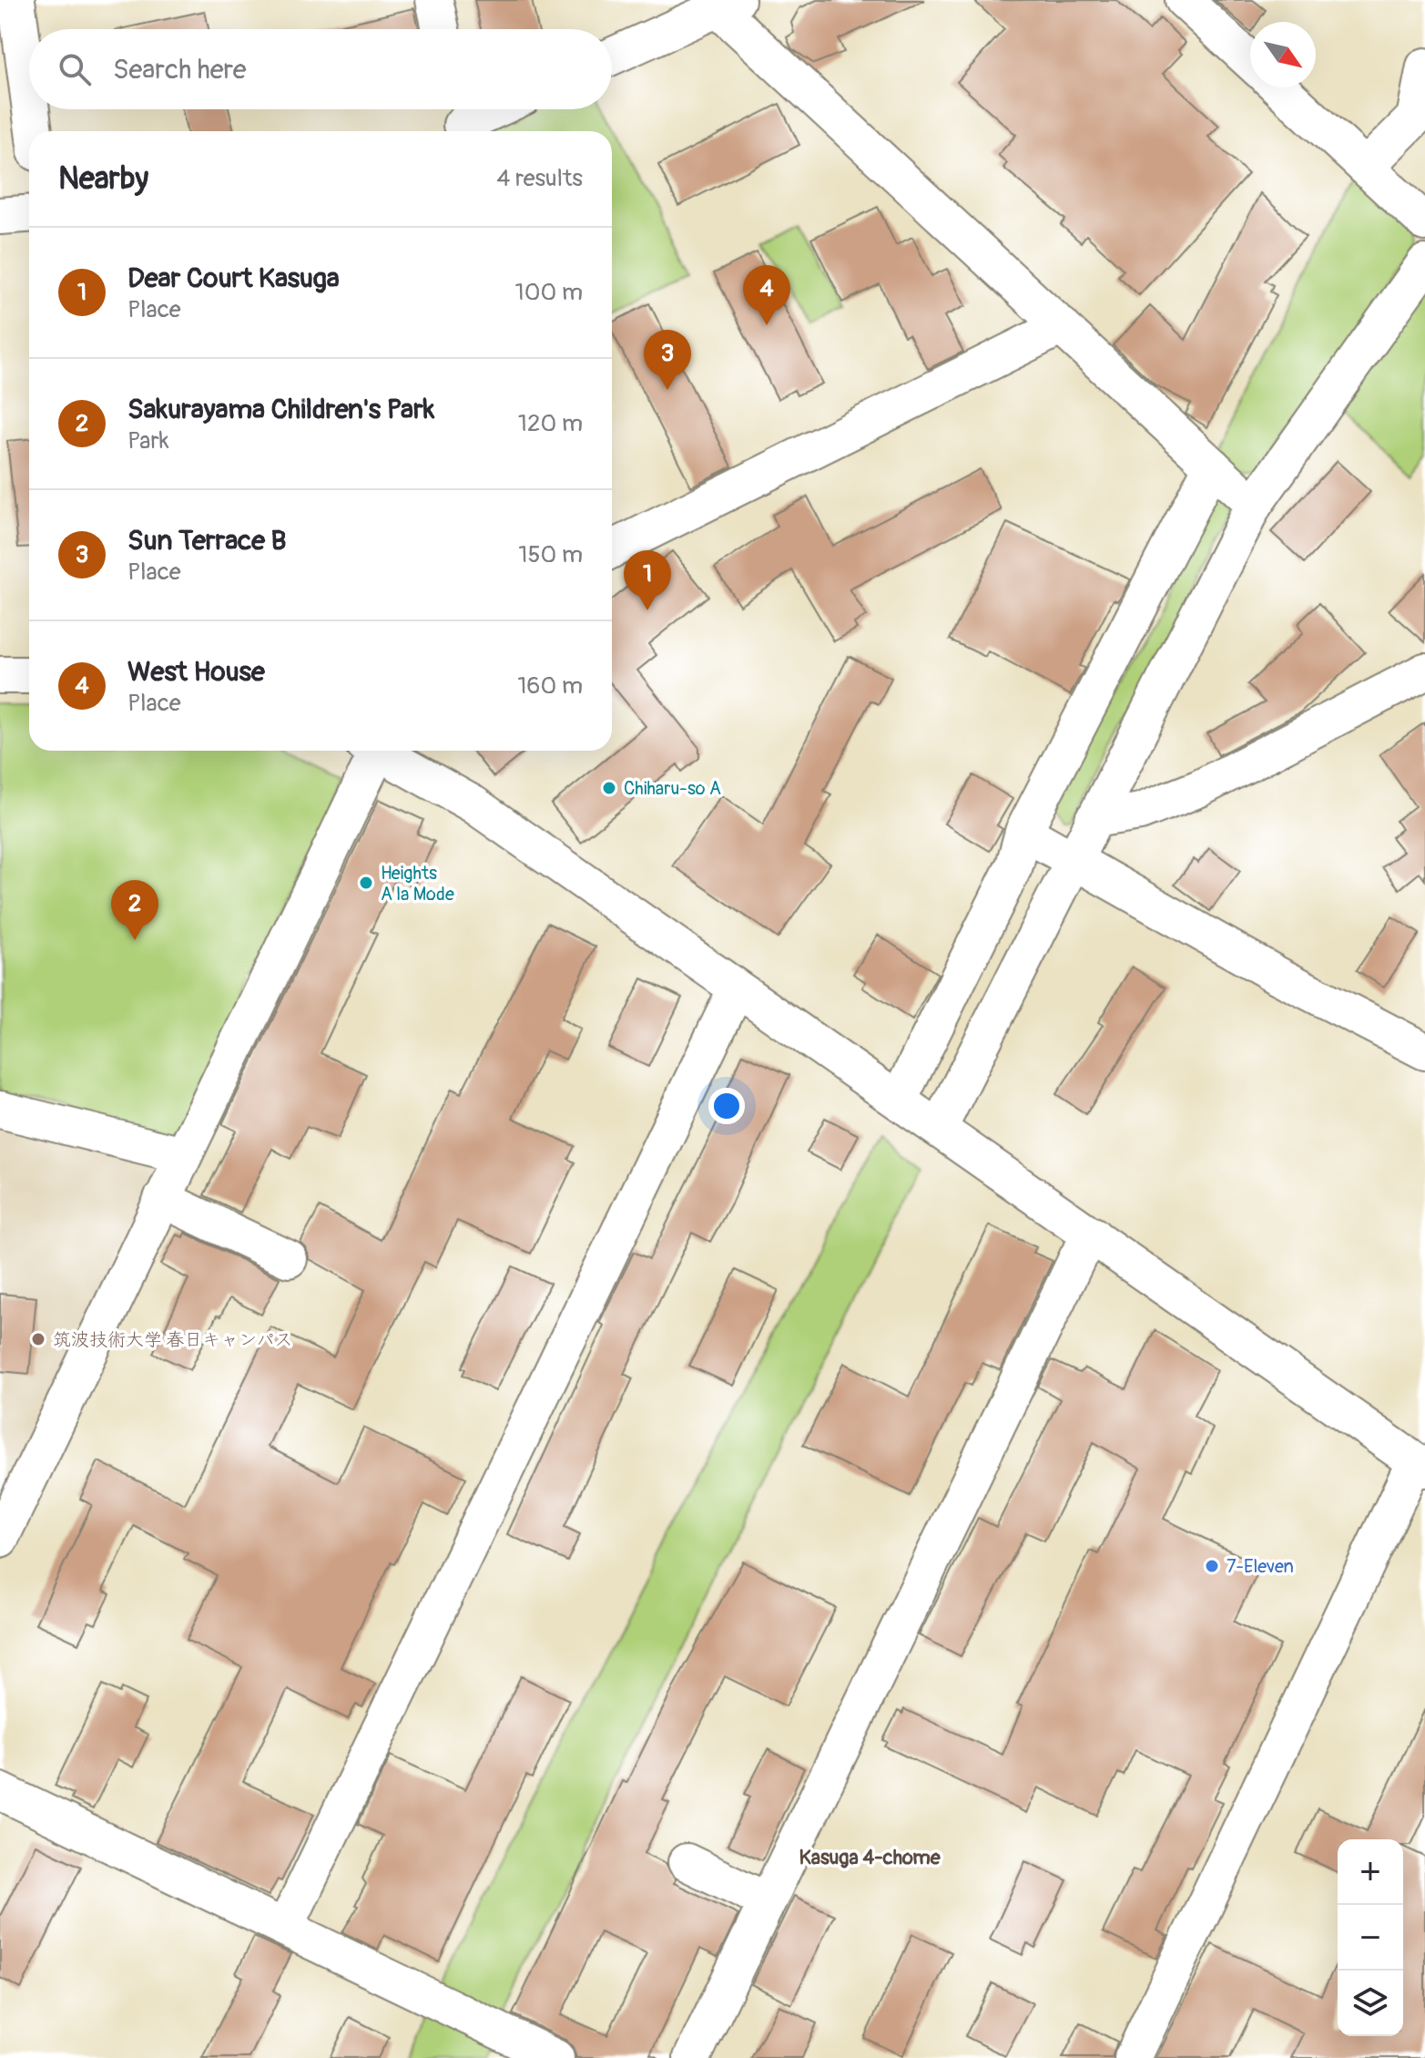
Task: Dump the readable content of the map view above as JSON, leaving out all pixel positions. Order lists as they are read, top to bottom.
{
  "districts": ["Kasuga 4-chome"],
  "places": [
    "Chiharu-so A",
    "Heights A la Mode",
    "筑波技術大学 春日キャンパス",
    "7-Eleven"
  ],
  "north": "bottom right",
  "page": {
    "search": "Search here",
    "heading": ["Nearby", "4 results"],
    "list": [
      {
        "mark": "1",
        "name": "Dear Court Kasuga",
        "note": "Place",
        "value": "100 m"
      },
      {
        "mark": "2",
        "name": "Sakurayama Children's Park",
        "note": "Park",
        "value": "120 m"
      },
      {
        "mark": "3",
        "name": "Sun Terrace B",
        "note": "Place",
        "value": "150 m"
      },
      {
        "mark": "4",
        "name": "West House",
        "note": "Place",
        "value": "160 m"
      }
    ],
    "pins": [
      "4",
      "3",
      "1",
      "2"
    ],
    "map_buttons": ["+", "−"]
  }
}
